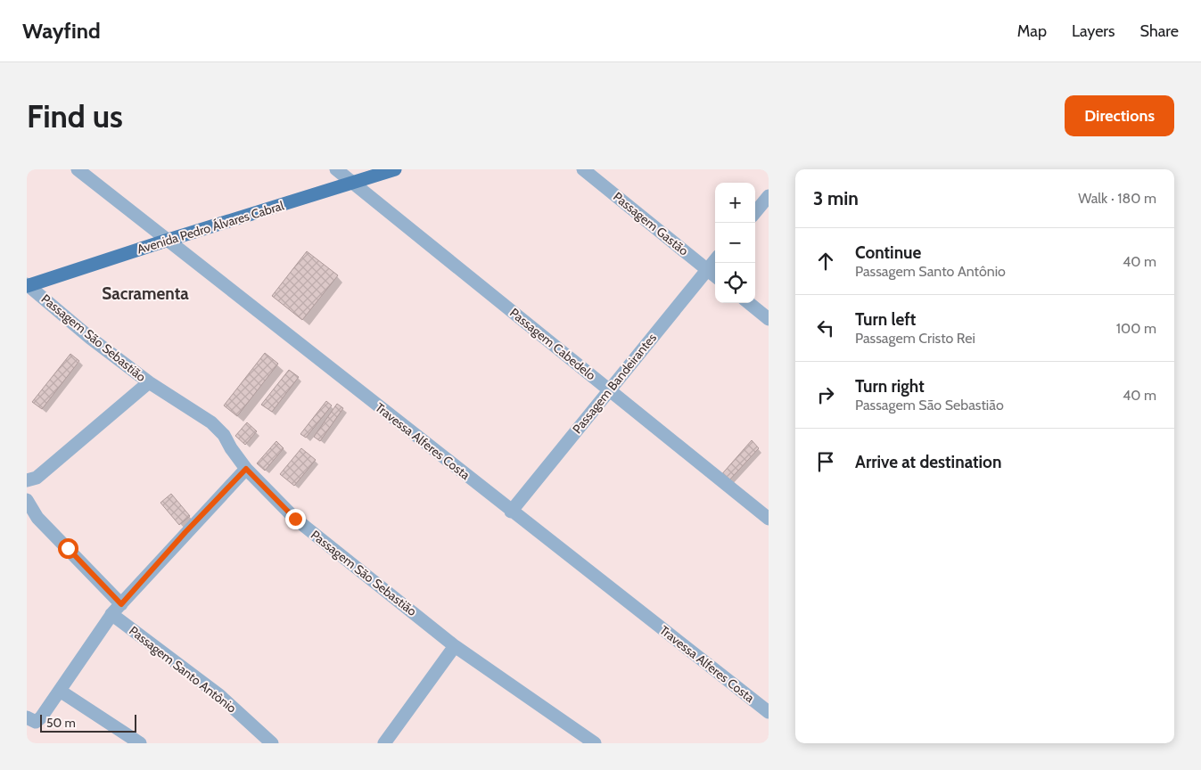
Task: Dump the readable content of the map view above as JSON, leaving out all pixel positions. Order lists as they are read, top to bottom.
{
  "streets": {
    "main road": ["Avenida Pedro Álvares Cabral"],
    "street": [
      "Passagem Gastão",
      "Passagem São Sebastião",
      "Passagem Cabedelo",
      "Passagem Bandeirantes",
      "Travessa Alferes Costa",
      "Passagem Santo Antônio"
    ]
  },
  "crossings": [
    ["Passagem Gastão", "Passagem Bandeirantes"],
    ["Avenida Pedro Álvares Cabral", "Passagem São Sebastião"],
    ["Avenida Pedro Álvares Cabral", "Passagem Cabedelo"],
    ["Avenida Pedro Álvares Cabral", "Travessa Alferes Costa"],
    ["Passagem Cabedelo", "Passagem Bandeirantes"],
    ["Passagem Bandeirantes", "Travessa Alferes Costa"]
  ],
  "districts": ["Sacramenta"],
  "scale_bar": "50 m",
  "page": {
    "header": "Wayfind",
    "nav": ["Map", "Layers", "Share"],
    "buttons": "Directions",
    "title": "Find us",
    "heading": ["3 min", "Walk · 180 m"],
    "map_buttons": ["+", "−"],
    "list": [
      ["Continue", "Passagem Santo Antônio", "40 m"],
      ["Turn left", "Passagem Cristo Rei", "100 m"],
      ["Turn right", "Passagem São Sebastião", "40 m"],
      "Arrive at destination"
    ],
    "scale": "50 m"
  }
}
